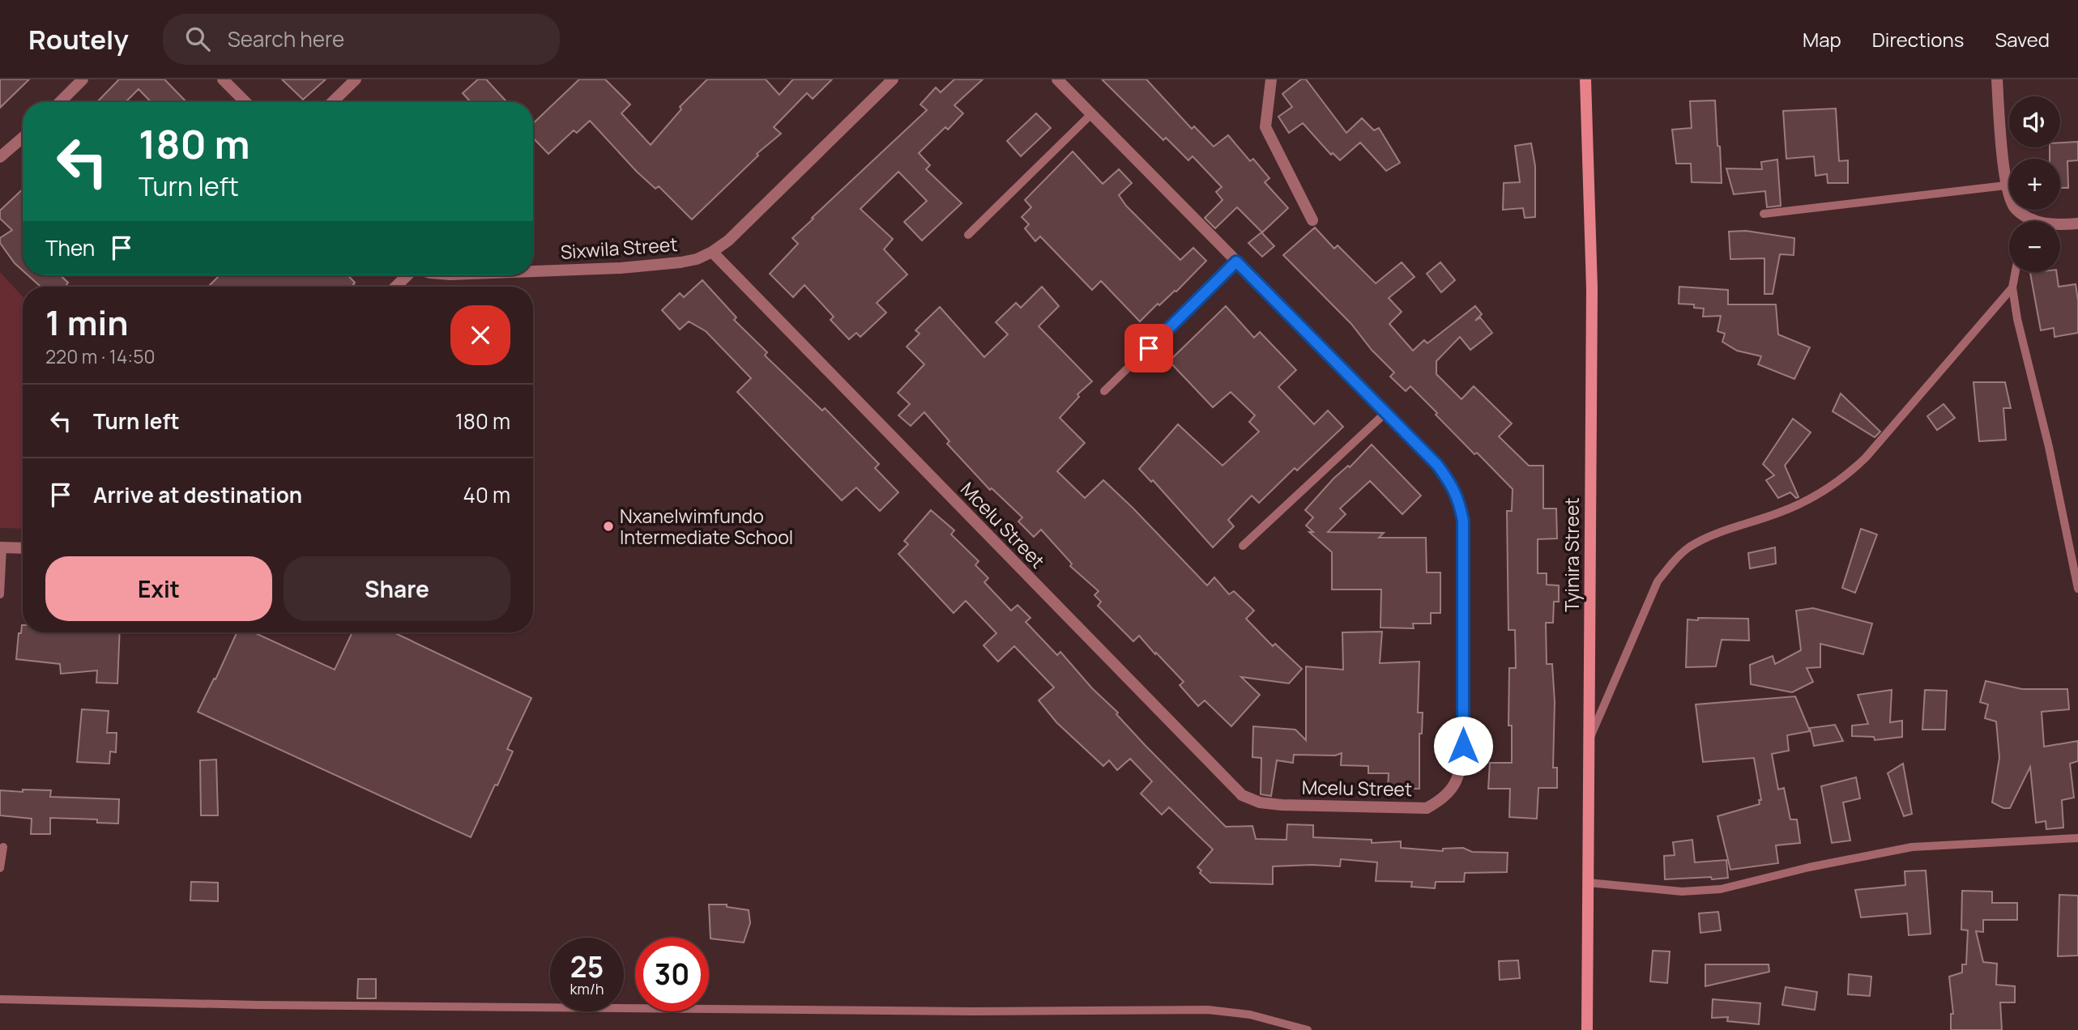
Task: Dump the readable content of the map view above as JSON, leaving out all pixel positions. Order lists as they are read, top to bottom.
{
  "streets": {
    "street": ["Sixwila Street", "Mcelu Street", "Tyinira Street"]
  },
  "crossings": [
    ["Sixwila Street", "Mcelu Street"]
  ],
  "places": ["Nxanelwimfundo Intermediate School"],
  "page": {
    "header": "Routely",
    "search": "Search here",
    "nav": ["Map", "Directions", "Saved"],
    "map_buttons": ["+", "−"],
    "turn": ["180 m", "Turn left"],
    "then": "Then",
    "heading": ["1 min", "220 m · 14:50"],
    "list": [
      {
        "name": "Turn left",
        "value": "180 m"
      },
      {
        "name": "Arrive at destination",
        "value": "40 m"
      }
    ],
    "buttons": ["Exit", "Share"],
    "speed": "25 km/h",
    "limit": "30"
  }
}
